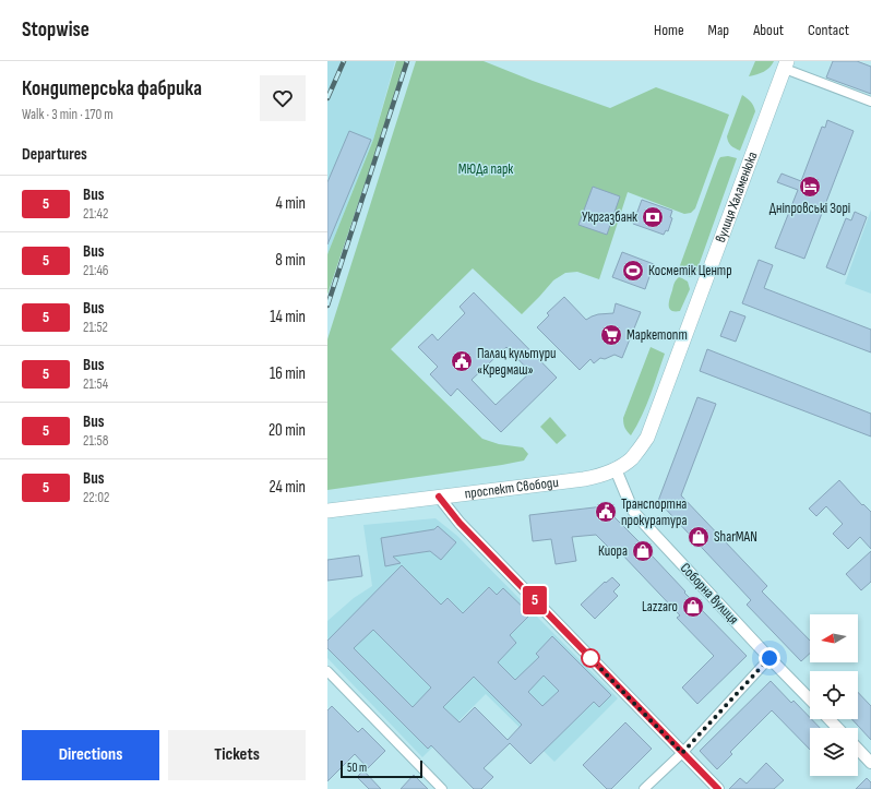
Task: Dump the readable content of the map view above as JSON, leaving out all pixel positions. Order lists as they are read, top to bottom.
{
  "streets": {
    "highway": ["вулиця Халаменюка", "проспект Свободи"],
    "street": ["Соборна вулиця"]
  },
  "crossings": [
    ["вулиця Халаменюка", "проспект Свободи"],
    ["вулиця Халаменюка", "Соборна вулиця"],
    ["проспект Свободи", "Соборна вулиця"]
  ],
  "parks": ["МЮДа парк"],
  "places": {
    "hotel": ["Дніпровські Зорі"],
    "bank": ["Укргазбанк"],
    "sports": ["Косметік Центр"],
    "supermarket": ["Маркетопт"],
    "public building": ["Палац культури «Кредмаш»", "Транспортна прокуратура"],
    "shop": ["SharMAN", "Киора", "Lazzaro"]
  },
  "lines": ["bus line 5"],
  "scale_bar": "50 m",
  "north": "left",
  "page": {
    "header": "Stopwise",
    "nav": [
      "Home",
      "Map",
      "About",
      "Contact"
    ],
    "heading": [
      ["Кондитерська фабрика", "Walk · 3 min · 170 m"],
      "Departures"
    ],
    "on_map": "5",
    "list": [
      {
        "mark": "5",
        "name": "Bus",
        "note": "21:42",
        "value": "4 min"
      },
      {
        "mark": "5",
        "name": "Bus",
        "note": "21:46",
        "value": "8 min"
      },
      {
        "mark": "5",
        "name": "Bus",
        "note": "21:52",
        "value": "14 min"
      },
      {
        "mark": "5",
        "name": "Bus",
        "note": "21:54",
        "value": "16 min"
      },
      {
        "mark": "5",
        "name": "Bus",
        "note": "21:58",
        "value": "20 min"
      },
      {
        "mark": "5",
        "name": "Bus",
        "note": "22:02",
        "value": "24 min"
      }
    ],
    "buttons": ["Directions", "Tickets"],
    "scale": "50 m"
  }
}
